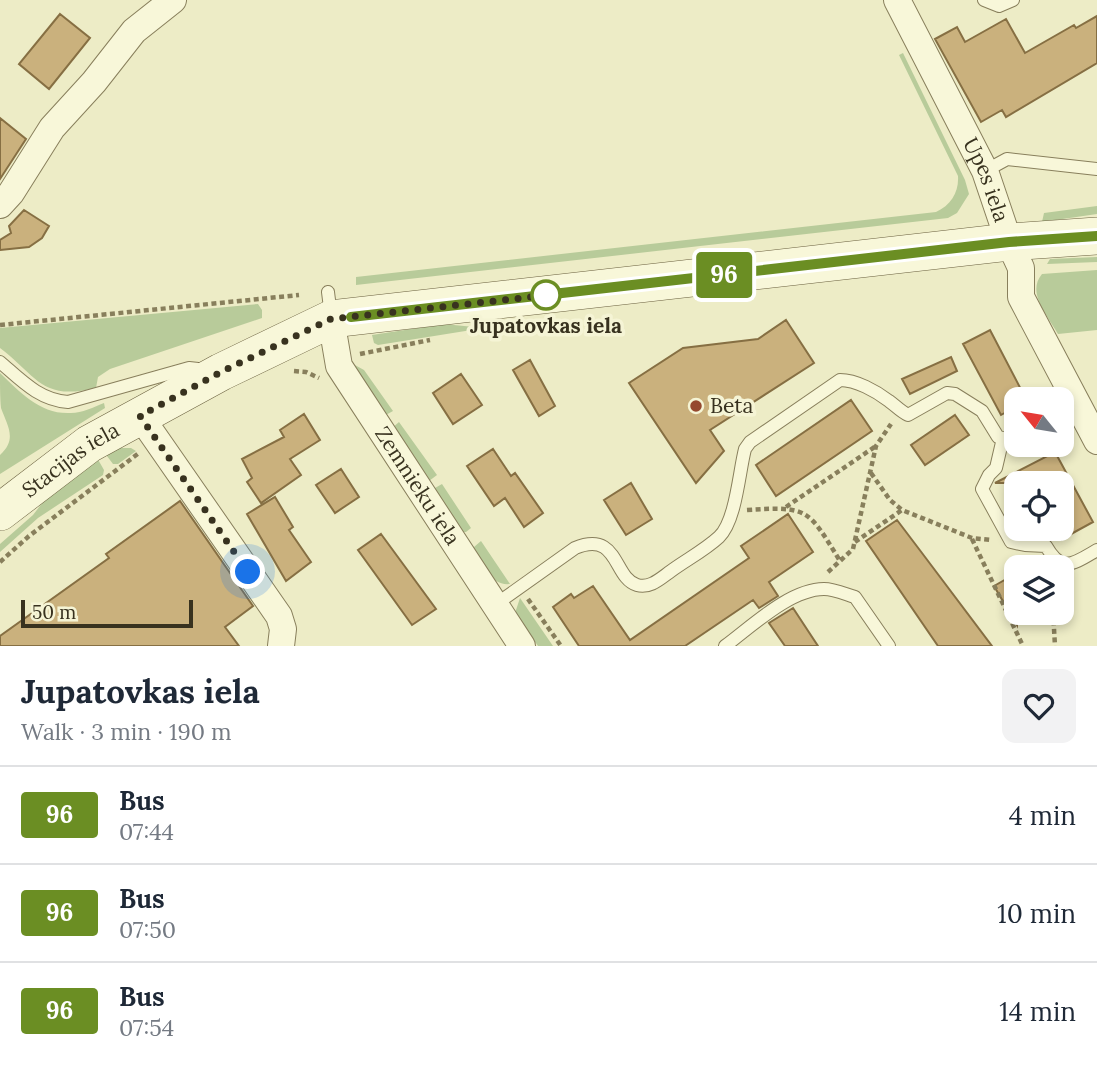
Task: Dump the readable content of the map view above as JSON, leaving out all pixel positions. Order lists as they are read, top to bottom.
{
  "streets": {
    "main road": ["Stacijas iela"],
    "street": ["Upes iela", "Zemnieku iela"]
  },
  "crossings": [
    ["Upes iela", "Stacijas iela"],
    ["Stacijas iela", "Zemnieku iela"]
  ],
  "places": ["Jupatovkas iela", "Beta"],
  "lines": ["bus line 96"],
  "scale_bar": "50 m",
  "north": "top left",
  "page": {
    "on_map": "96",
    "scale": "50 m",
    "heading": ["Jupatovkas iela", "Walk · 3 min · 190 m"],
    "list": [
      {
        "mark": "96",
        "name": "Bus",
        "note": "07:44",
        "value": "4 min"
      },
      {
        "mark": "96",
        "name": "Bus",
        "note": "07:50",
        "value": "10 min"
      },
      {
        "mark": "96",
        "name": "Bus",
        "note": "07:54",
        "value": "14 min"
      }
    ]
  }
}
